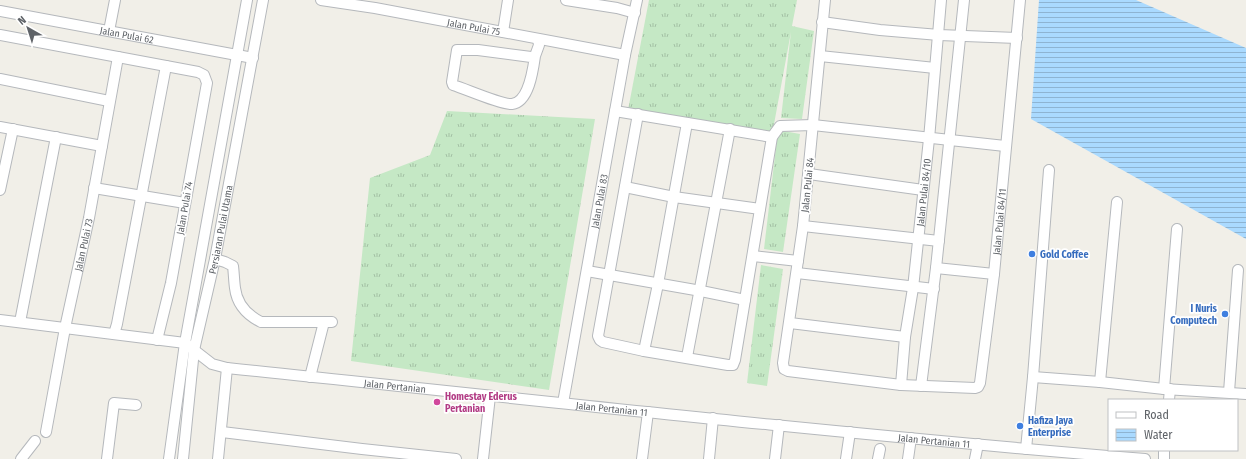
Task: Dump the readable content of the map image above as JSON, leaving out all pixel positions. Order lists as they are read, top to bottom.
{
  "streets": {
    "street": [
      "Jalan Pulai 75",
      "Jalan Pulai 62",
      "Jalan Pulai 84",
      "Jalan Pulai 84/10",
      "Jalan Pulai 83",
      "Jalan Pulai 74",
      "Jalan Pulai 84/11",
      "Persiaran Pulai Utama",
      "Jalan Pulai 73",
      "Jalan Pertanian",
      "Jalan Pertanian 11"
    ]
  },
  "crossings": [
    ["Jalan Pulai 75", "Jalan Pulai 83"],
    ["Jalan Pulai 62", "Persiaran Pulai Utama"],
    ["Jalan Pulai 84", "Jalan Pulai 84/11"],
    ["Jalan Pulai 84/10", "Jalan Pulai 84/11"],
    ["Jalan Pulai 83", "Jalan Pertanian"],
    ["Jalan Pulai 83", "Jalan Pertanian 11"],
    ["Persiaran Pulai Utama", "Jalan Pertanian"],
    ["Jalan Pertanian", "Jalan Pertanian 11"]
  ],
  "places": [
    "Gold Coffee",
    "I Nuris Computech",
    "Homestay Ederus Pertanian",
    "Hafiza Jaya Enterprise"
  ],
  "legend": ["Road", "Water"],
  "north": "top left"
}
